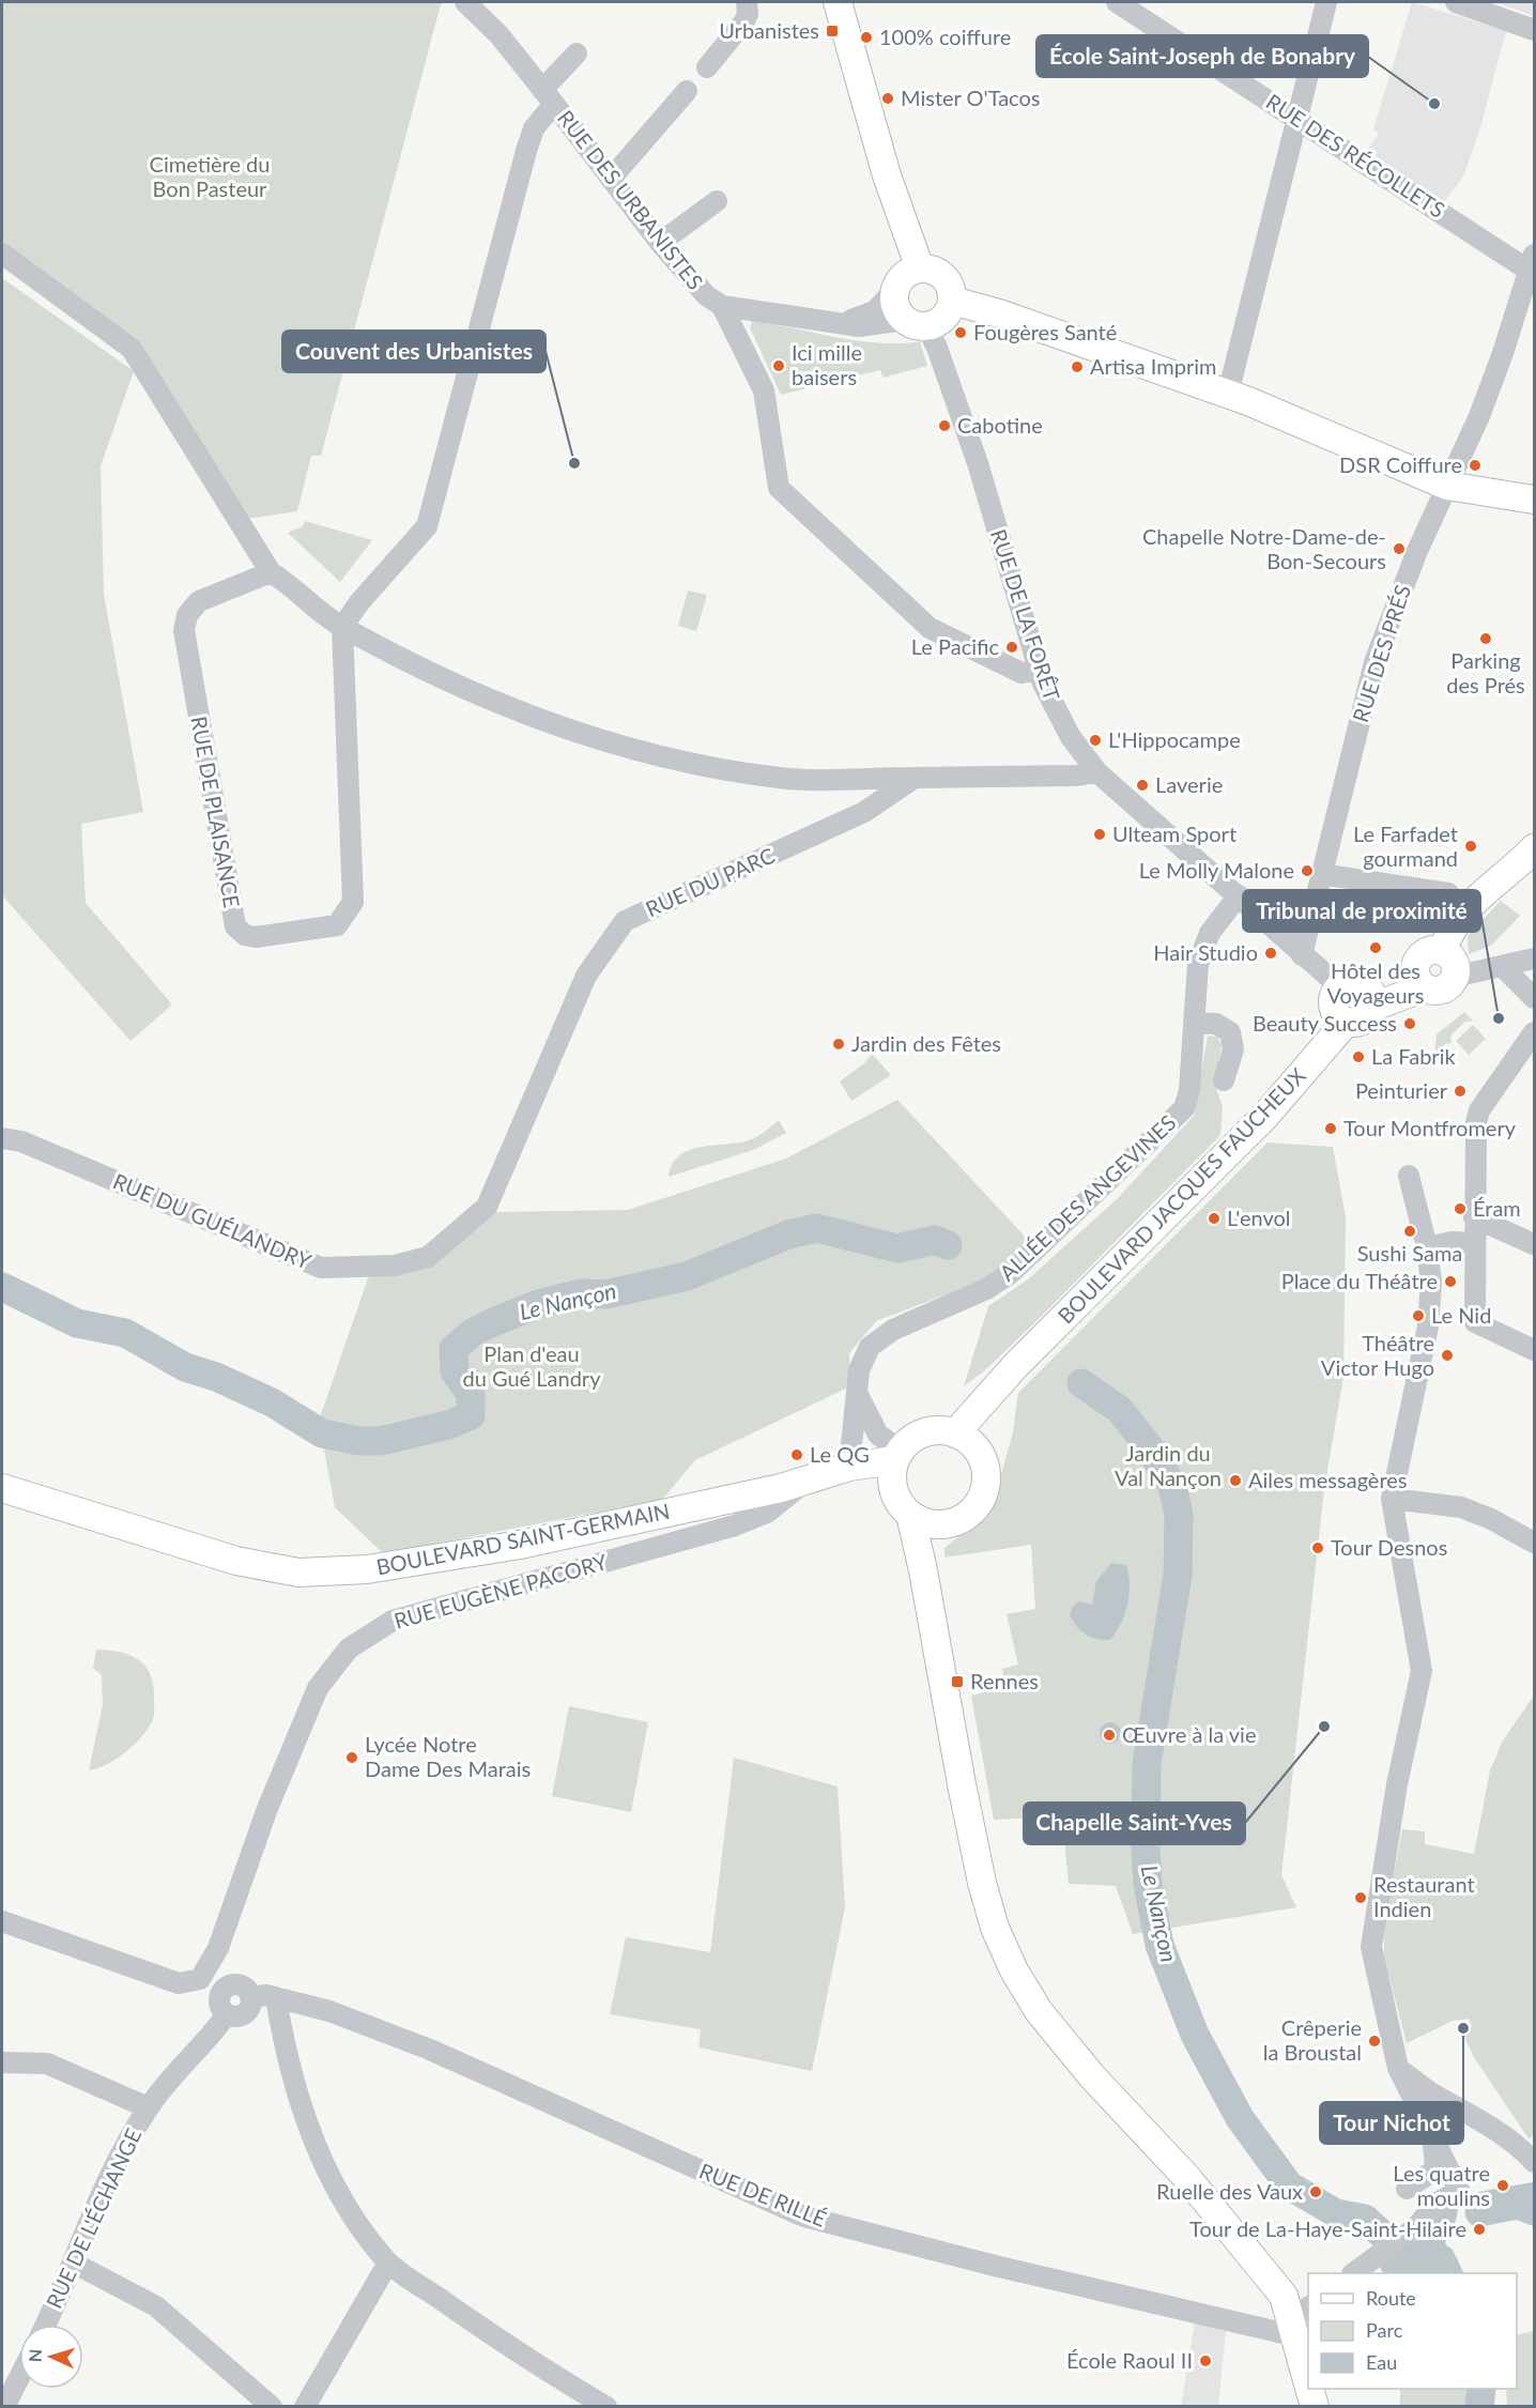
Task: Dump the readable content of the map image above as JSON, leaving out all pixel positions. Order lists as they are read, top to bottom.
{
  "streets": {
    "main road": ["BOULEVARD JACQUES FAUCHEUX", "BOULEVARD SAINT-GERMAIN", "RUE EUGÈNE PACORY"],
    "street": [
      "RUE DES RÉCOLLETS",
      "RUE DES URBANISTES",
      "RUE DE LA FORÊT",
      "RUE DES PRÉS",
      "RUE DE PLAISANCE",
      "RUE DU PARC",
      "ALLÉE DES ANGEVINES",
      "RUE DU GUÉLANDRY",
      "RUE DE RILLÉ",
      "RUE DE L'ÉCHANGE"
    ]
  },
  "crossings": [
    ["RUE DES RÉCOLLETS", "RUE DES PRÉS"],
    ["RUE DES URBANISTES", "RUE DE LA FORÊT"],
    ["RUE DES URBANISTES", "RUE DE PLAISANCE"],
    ["RUE DE LA FORÊT", "RUE DES PRÉS"],
    ["RUE DE LA FORÊT", "BOULEVARD JACQUES FAUCHEUX"],
    ["RUE DE LA FORÊT", "ALLÉE DES ANGEVINES"],
    ["RUE DU PARC", "RUE DU GUÉLANDRY"],
    ["BOULEVARD JACQUES FAUCHEUX", "BOULEVARD SAINT-GERMAIN"],
    ["BOULEVARD JACQUES FAUCHEUX", "RUE EUGÈNE PACORY"],
    ["ALLÉE DES ANGEVINES", "BOULEVARD SAINT-GERMAIN"],
    ["BOULEVARD SAINT-GERMAIN", "RUE EUGÈNE PACORY"]
  ],
  "water": ["Le Nançon"],
  "parks": ["Cimetière du Bon Pasteur", "Plan d'eau du Gué Landry", "Jardin du Val Nançon"],
  "places": {
    "transit": ["Urbanistes", "Rennes"],
    "other": [
      "100% coiffure",
      "Mister O'Tacos",
      "École Saint-Joseph de Bonabry",
      "Fougères Santé",
      "Ici mille baisers",
      "Artisa Imprim",
      "Cabotine",
      "Couvent des Urbanistes",
      "DSR Coiffure",
      "Chapelle Notre-Dame-de- Bon-Secours",
      "Parking des Prés",
      "Le Pacific",
      "L'Hippocampe",
      "Laverie",
      "Ulteam Sport",
      "Le Farfadet gourmand",
      "Le Molly Malone",
      "Hôtel des Voyageurs",
      "Hair Studio",
      "Tribunal de proximité",
      "Beauty Success",
      "Jardin des Fêtes",
      "La Fabrik",
      "Peinturier",
      "Tour Montfromery",
      "Éram",
      "L'envol",
      "Sushi Sama",
      "Place du Théâtre",
      "Le Nid",
      "Théâtre Victor Hugo",
      "Le QG",
      "Ailes messagères",
      "Tour Desnos",
      "Chapelle Saint-Yves",
      "Œuvre à la vie",
      "Lycée Notre Dame Des Marais",
      "Restaurant Indien",
      "Tour Nichot",
      "Crêperie la Broustal",
      "Les quatre moulins",
      "Ruelle des Vaux",
      "Tour de La-Haye-Saint-Hilaire",
      "École Raoul II"
    ]
  },
  "legend": ["Route", "Parc", "Eau"],
  "north": "left"
}
